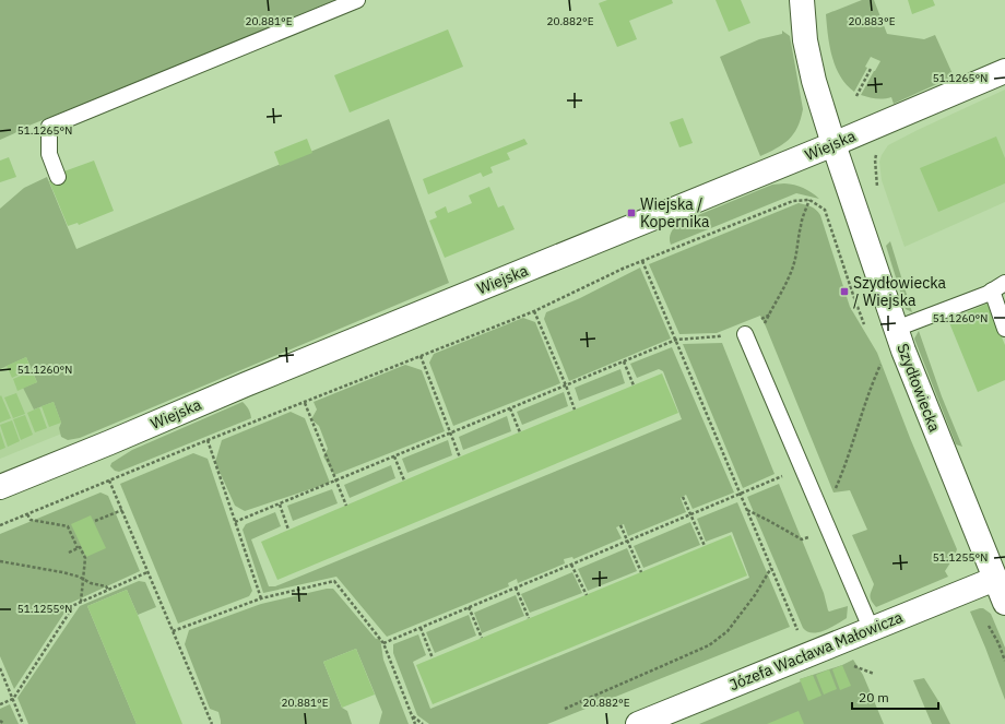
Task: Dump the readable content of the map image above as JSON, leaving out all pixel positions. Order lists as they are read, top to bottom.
{
  "streets": {
    "street": ["Wiejska", "Szydłowiecka", "Józefa Wacława Małowicza"]
  },
  "crossings": [
    ["Wiejska", "Szydłowiecka"],
    ["Szydłowiecka", "Józefa Wacława Małowicza"]
  ],
  "places": {
    "transit": ["Wiejska / Kopernika", "Szydłowiecka / Wiejska"]
  },
  "scale_bar": "20 m",
  "coordinates": [
    "20.881°E",
    "20.882°E",
    "20.883°E",
    "51.1265°N",
    "51.1260°N",
    "51.1255°N"
  ]
}
